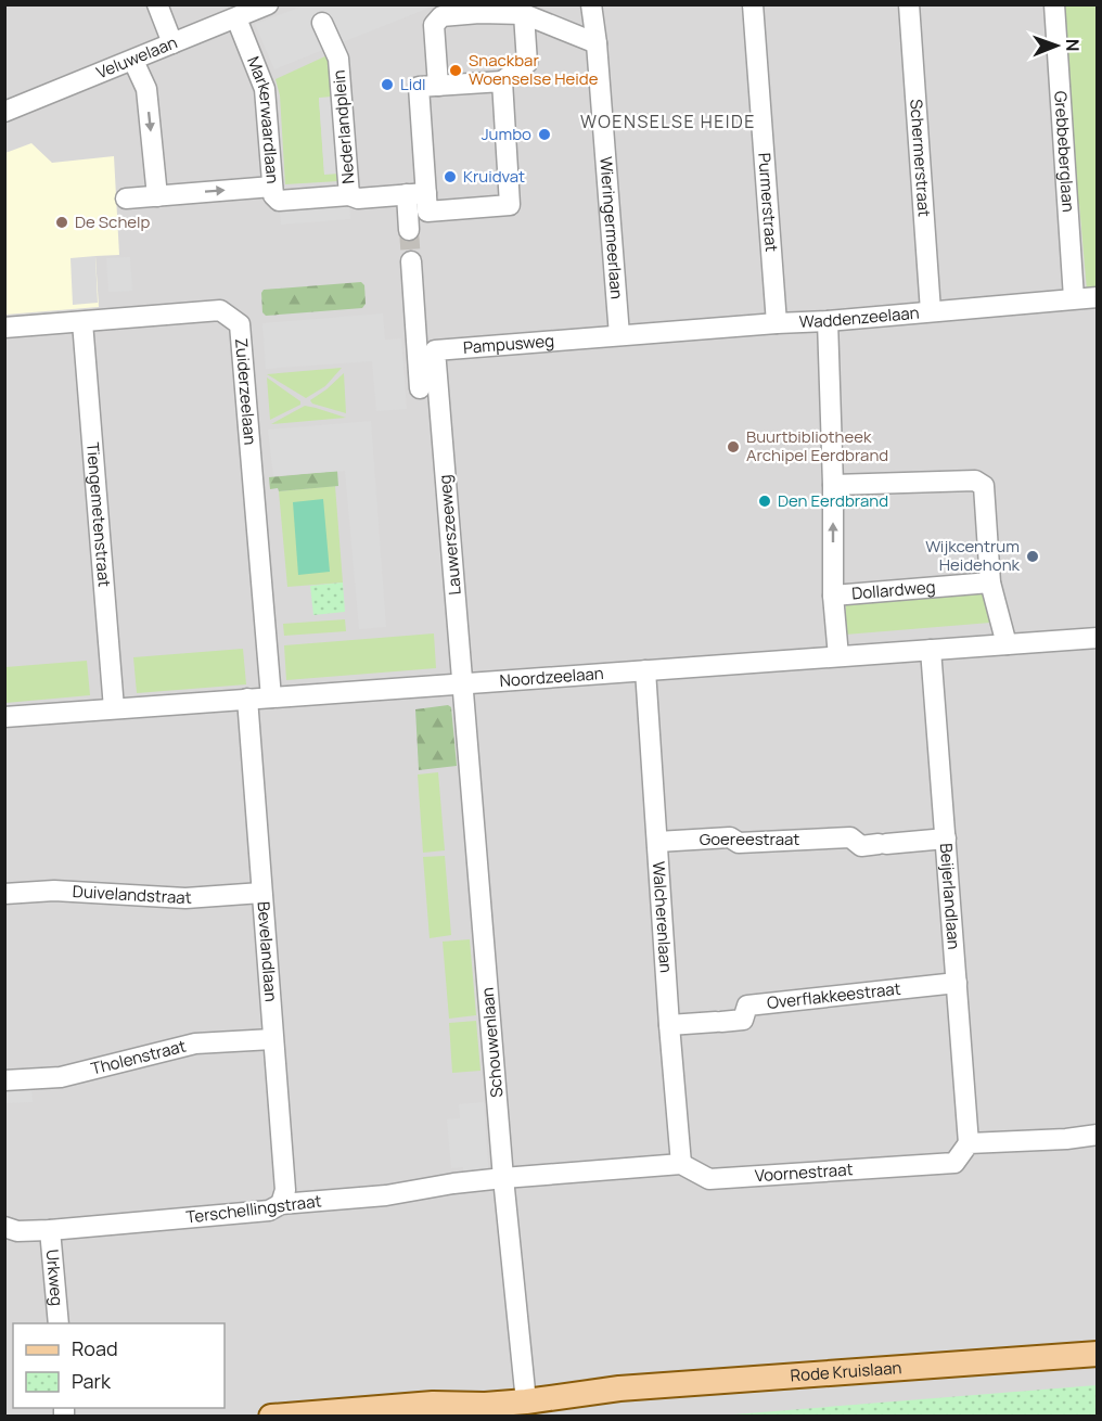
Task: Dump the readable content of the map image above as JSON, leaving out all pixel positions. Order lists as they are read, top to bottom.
{
  "streets": {
    "main road": ["Rode Kruislaan"],
    "street": [
      "Veluwelaan",
      "Markerwaardlaan",
      "Nederlandplein",
      "Grebbeberglaan",
      "Schermerstraat",
      "Purmerstraat",
      "Wieringermeerlaan",
      "Waddenzeelaan",
      "Pampusweg",
      "Zuiderzeelaan",
      "Tiengemetenstraat",
      "Lauwerszeeweg",
      "Dollardweg",
      "Noordzeelaan",
      "Goereestraat",
      "Duivelandstraat",
      "Beijerlandlaan",
      "Walcherenlaan",
      "Bevelandlaan",
      "Overflakkeestraat",
      "Schouwenlaan",
      "Tholenstraat",
      "Voornestraat",
      "Terschellingstraat",
      "Urkweg"
    ]
  },
  "crossings": [
    ["Veluwelaan", "Markerwaardlaan"],
    ["Markerwaardlaan", "Nederlandplein"],
    ["Grebbeberglaan", "Waddenzeelaan"],
    ["Schermerstraat", "Waddenzeelaan"],
    ["Purmerstraat", "Waddenzeelaan"],
    ["Wieringermeerlaan", "Waddenzeelaan"],
    ["Wieringermeerlaan", "Pampusweg"],
    ["Waddenzeelaan", "Pampusweg"],
    ["Waddenzeelaan", "Dollardweg"],
    ["Pampusweg", "Lauwerszeeweg"],
    ["Zuiderzeelaan", "Tiengemetenstraat"],
    ["Zuiderzeelaan", "Noordzeelaan"],
    ["Tiengemetenstraat", "Noordzeelaan"],
    ["Lauwerszeeweg", "Noordzeelaan"],
    ["Lauwerszeeweg", "Schouwenlaan"],
    ["Dollardweg", "Noordzeelaan"],
    ["Noordzeelaan", "Beijerlandlaan"],
    ["Noordzeelaan", "Walcherenlaan"],
    ["Noordzeelaan", "Bevelandlaan"],
    ["Noordzeelaan", "Schouwenlaan"],
    ["Goereestraat", "Beijerlandlaan"],
    ["Goereestraat", "Walcherenlaan"],
    ["Duivelandstraat", "Bevelandlaan"],
    ["Beijerlandlaan", "Overflakkeestraat"],
    ["Beijerlandlaan", "Voornestraat"],
    ["Walcherenlaan", "Overflakkeestraat"],
    ["Walcherenlaan", "Voornestraat"],
    ["Bevelandlaan", "Tholenstraat"],
    ["Bevelandlaan", "Terschellingstraat"],
    ["Schouwenlaan", "Terschellingstraat"],
    ["Schouwenlaan", "Rode Kruislaan"],
    ["Terschellingstraat", "Urkweg"]
  ],
  "one_way": ["Markerwaardlaan"],
  "districts": ["WOENSELSE HEIDE"],
  "places": [
    "Snackbar Woenselse Heide",
    "Lidl",
    "Jumbo",
    "Kruidvat",
    "De Schelp",
    "Buurtbibliotheek Archipel Eerdbrand",
    "Den Eerdbrand",
    "Wijkcentrum Heidehonk"
  ],
  "legend": ["Road", "Park"],
  "north": "right"
}
